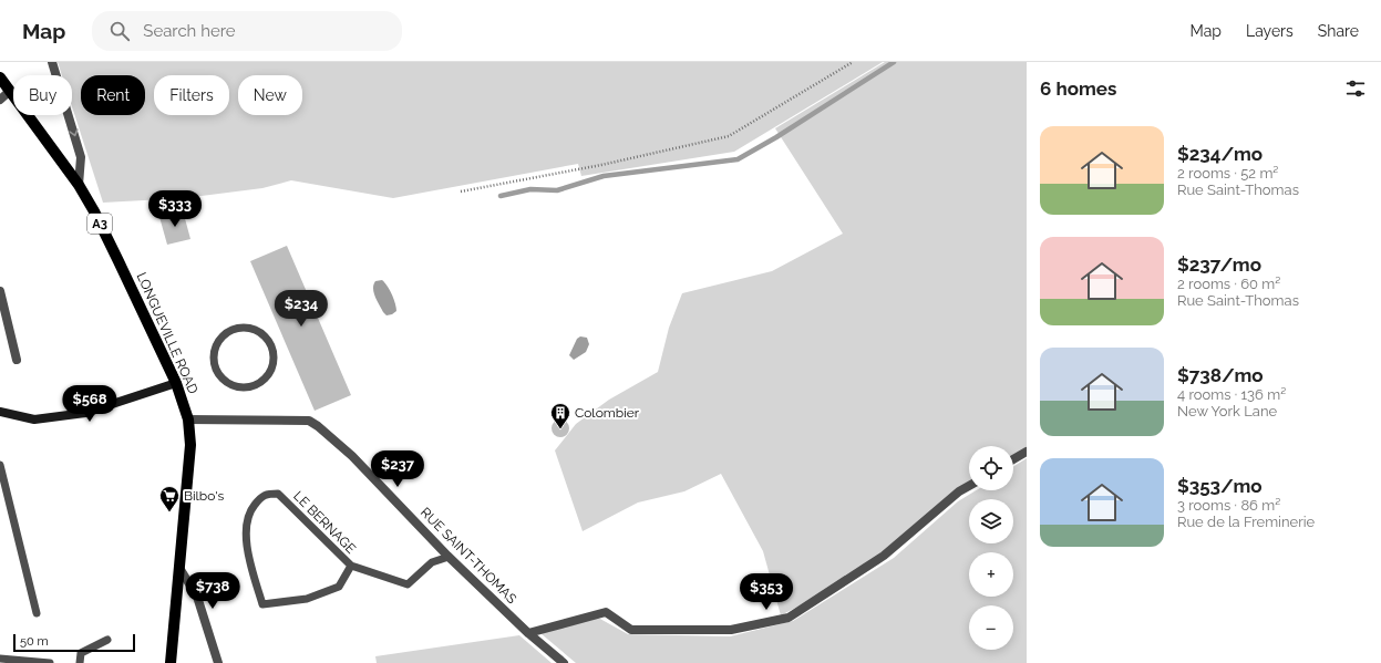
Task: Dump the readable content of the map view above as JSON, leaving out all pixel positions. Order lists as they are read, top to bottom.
{
  "streets": {
    "main road": ["A3", "LONGUEVILLE ROAD"],
    "street": ["RUE SAINT-THOMAS"],
    "lane": ["LE BERNAGE"]
  },
  "crossings": [
    ["LONGUEVILLE ROAD", "RUE SAINT-THOMAS"],
    ["LE BERNAGE", "RUE SAINT-THOMAS"]
  ],
  "places": {
    "building": ["Colombier"],
    "supermarket": ["Bilbo's"]
  },
  "scale_bar": "50 m",
  "page": {
    "header": "Map",
    "search": "Search here",
    "nav": ["Map", "Layers", "Share"],
    "heading": "6 homes",
    "chip": [
      "Buy",
      "Rent",
      "Filters",
      "New"
    ],
    "list": [
      {
        "name": "$234/mo",
        "note": "2 rooms · 52 m² · Rue Saint-Thomas"
      },
      {
        "name": "$237/mo",
        "note": "2 rooms · 60 m² · Rue Saint-Thomas"
      },
      {
        "name": "$738/mo",
        "note": "4 rooms · 136 m² · New York Lane"
      },
      {
        "name": "$353/mo",
        "note": "3 rooms · 86 m² · Rue de la Freminerie"
      }
    ],
    "price": [
      "$333",
      "$234",
      "$568",
      "$237",
      "$738",
      "$353"
    ],
    "map_buttons": ["+", "−"],
    "scale": "50 m"
  }
}
